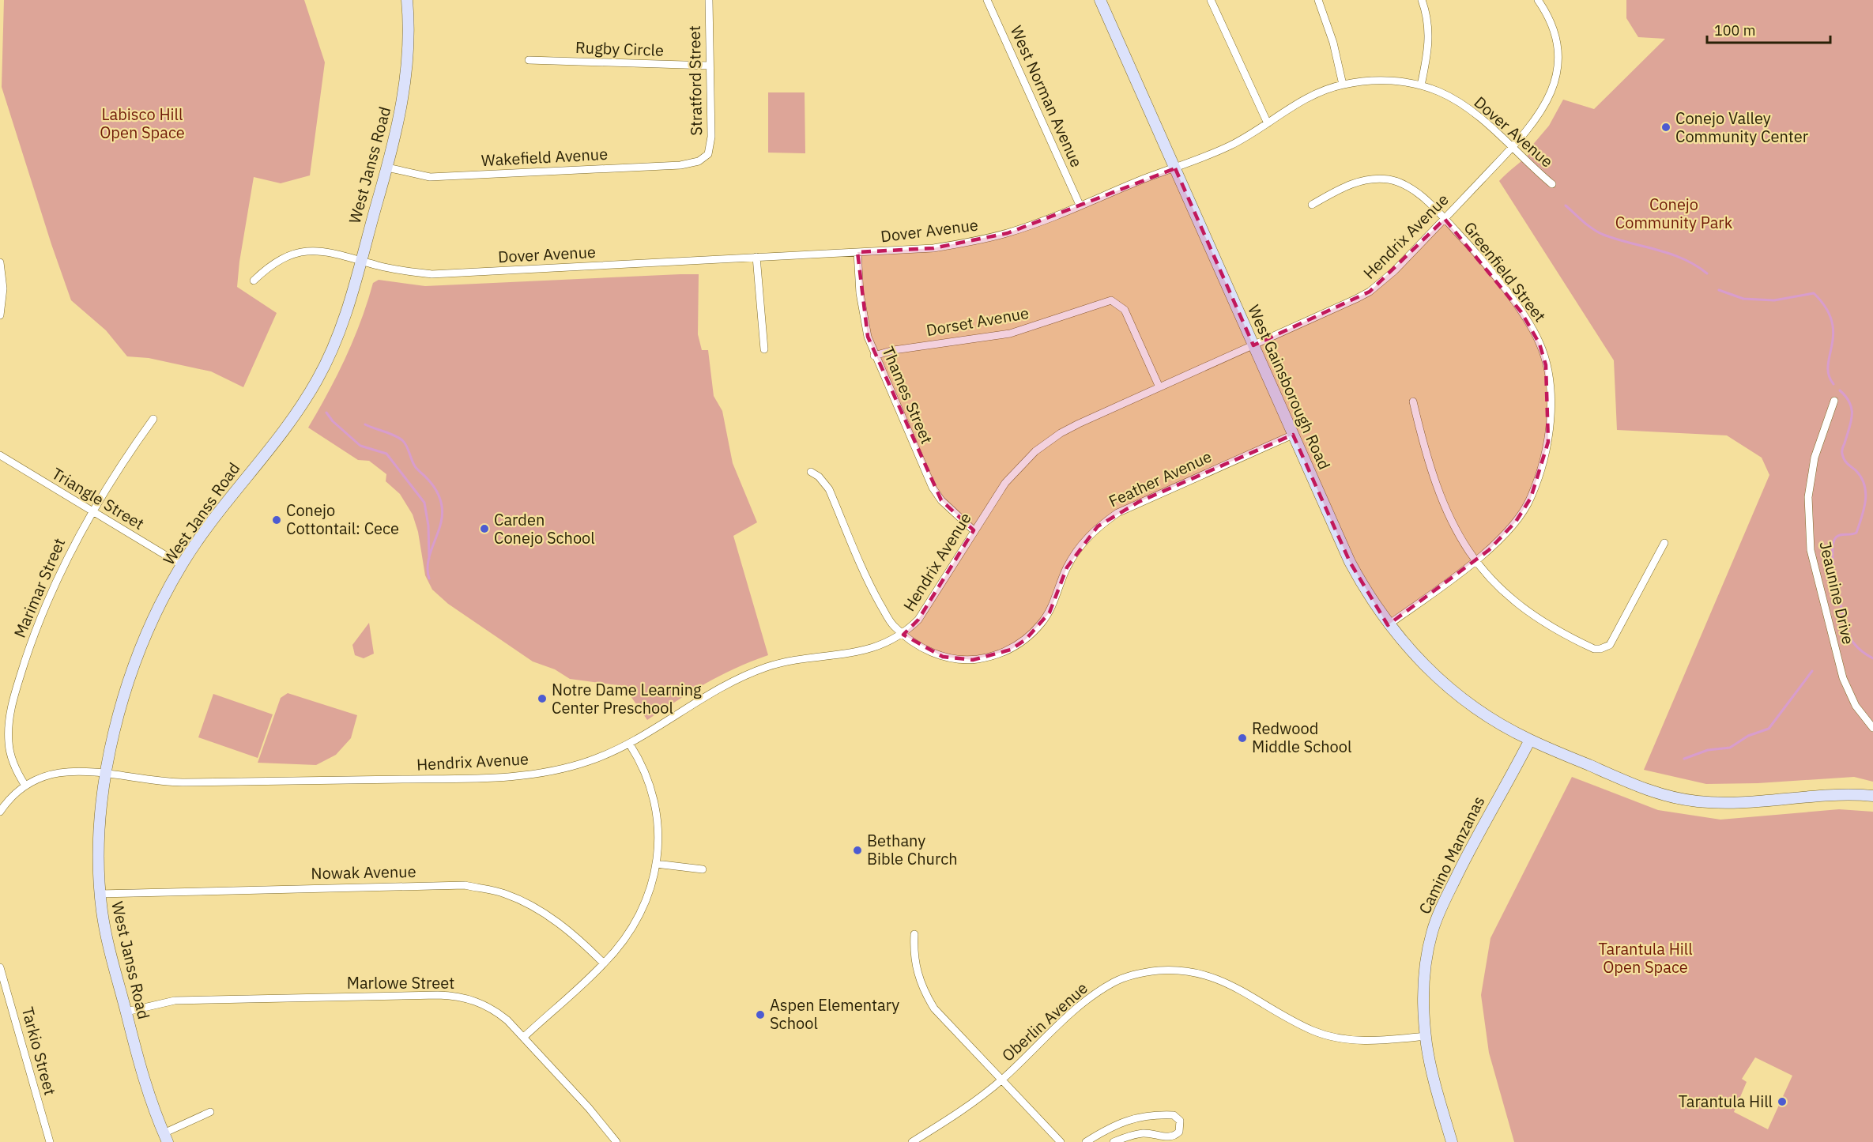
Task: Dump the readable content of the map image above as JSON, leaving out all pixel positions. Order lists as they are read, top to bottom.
{
  "streets": {
    "street": [
      "Rugby Circle",
      "Stratford Street",
      "West Norman Avenue",
      "Dover Avenue",
      "Wakefield Avenue",
      "West Janss Road",
      "Hendrix Avenue",
      "Greenfield Street",
      "Dorset Avenue",
      "West Gainsborough Road",
      "Thames Street",
      "Feather Avenue",
      "Triangle Street",
      "Marimar Street",
      "Jeaunine Drive",
      "Camino Manzanas",
      "Nowak Avenue",
      "Marlowe Street",
      "Oberlin Avenue",
      "Tarkio Street"
    ]
  },
  "crossings": [
    ["Rugby Circle", "Stratford Street"],
    ["Stratford Street", "Wakefield Avenue"],
    ["West Norman Avenue", "Dover Avenue"],
    ["Dover Avenue", "West Janss Road"],
    ["Dover Avenue", "Hendrix Avenue"],
    ["Dover Avenue", "West Gainsborough Road"],
    ["Dover Avenue", "Thames Street"],
    ["Wakefield Avenue", "West Janss Road"],
    ["West Janss Road", "Hendrix Avenue"],
    ["West Janss Road", "Triangle Street"],
    ["West Janss Road", "Nowak Avenue"],
    ["West Janss Road", "Marlowe Street"],
    ["Hendrix Avenue", "Greenfield Street"],
    ["Hendrix Avenue", "Dorset Avenue"],
    ["Hendrix Avenue", "West Gainsborough Road"],
    ["Hendrix Avenue", "Thames Street"],
    ["Hendrix Avenue", "Feather Avenue"],
    ["Hendrix Avenue", "Marimar Street"],
    ["Greenfield Street", "West Gainsborough Road"],
    ["Dorset Avenue", "Thames Street"],
    ["West Gainsborough Road", "Feather Avenue"],
    ["West Gainsborough Road", "Camino Manzanas"],
    ["Triangle Street", "Marimar Street"],
    ["Camino Manzanas", "Oberlin Avenue"]
  ],
  "parks": ["Labisco Hill Open Space", "Conejo Community Park", "Tarantula Hill Open Space"],
  "places": [
    "Conejo Valley Community Center",
    "Conejo Cottontail: Cece",
    "Carden Conejo School",
    "Notre Dame Learning Center Preschool",
    "Redwood Middle School",
    "Bethany Bible Church",
    "Aspen Elementary School",
    "Tarantula Hill"
  ],
  "scale_bar": "100 m"
}
